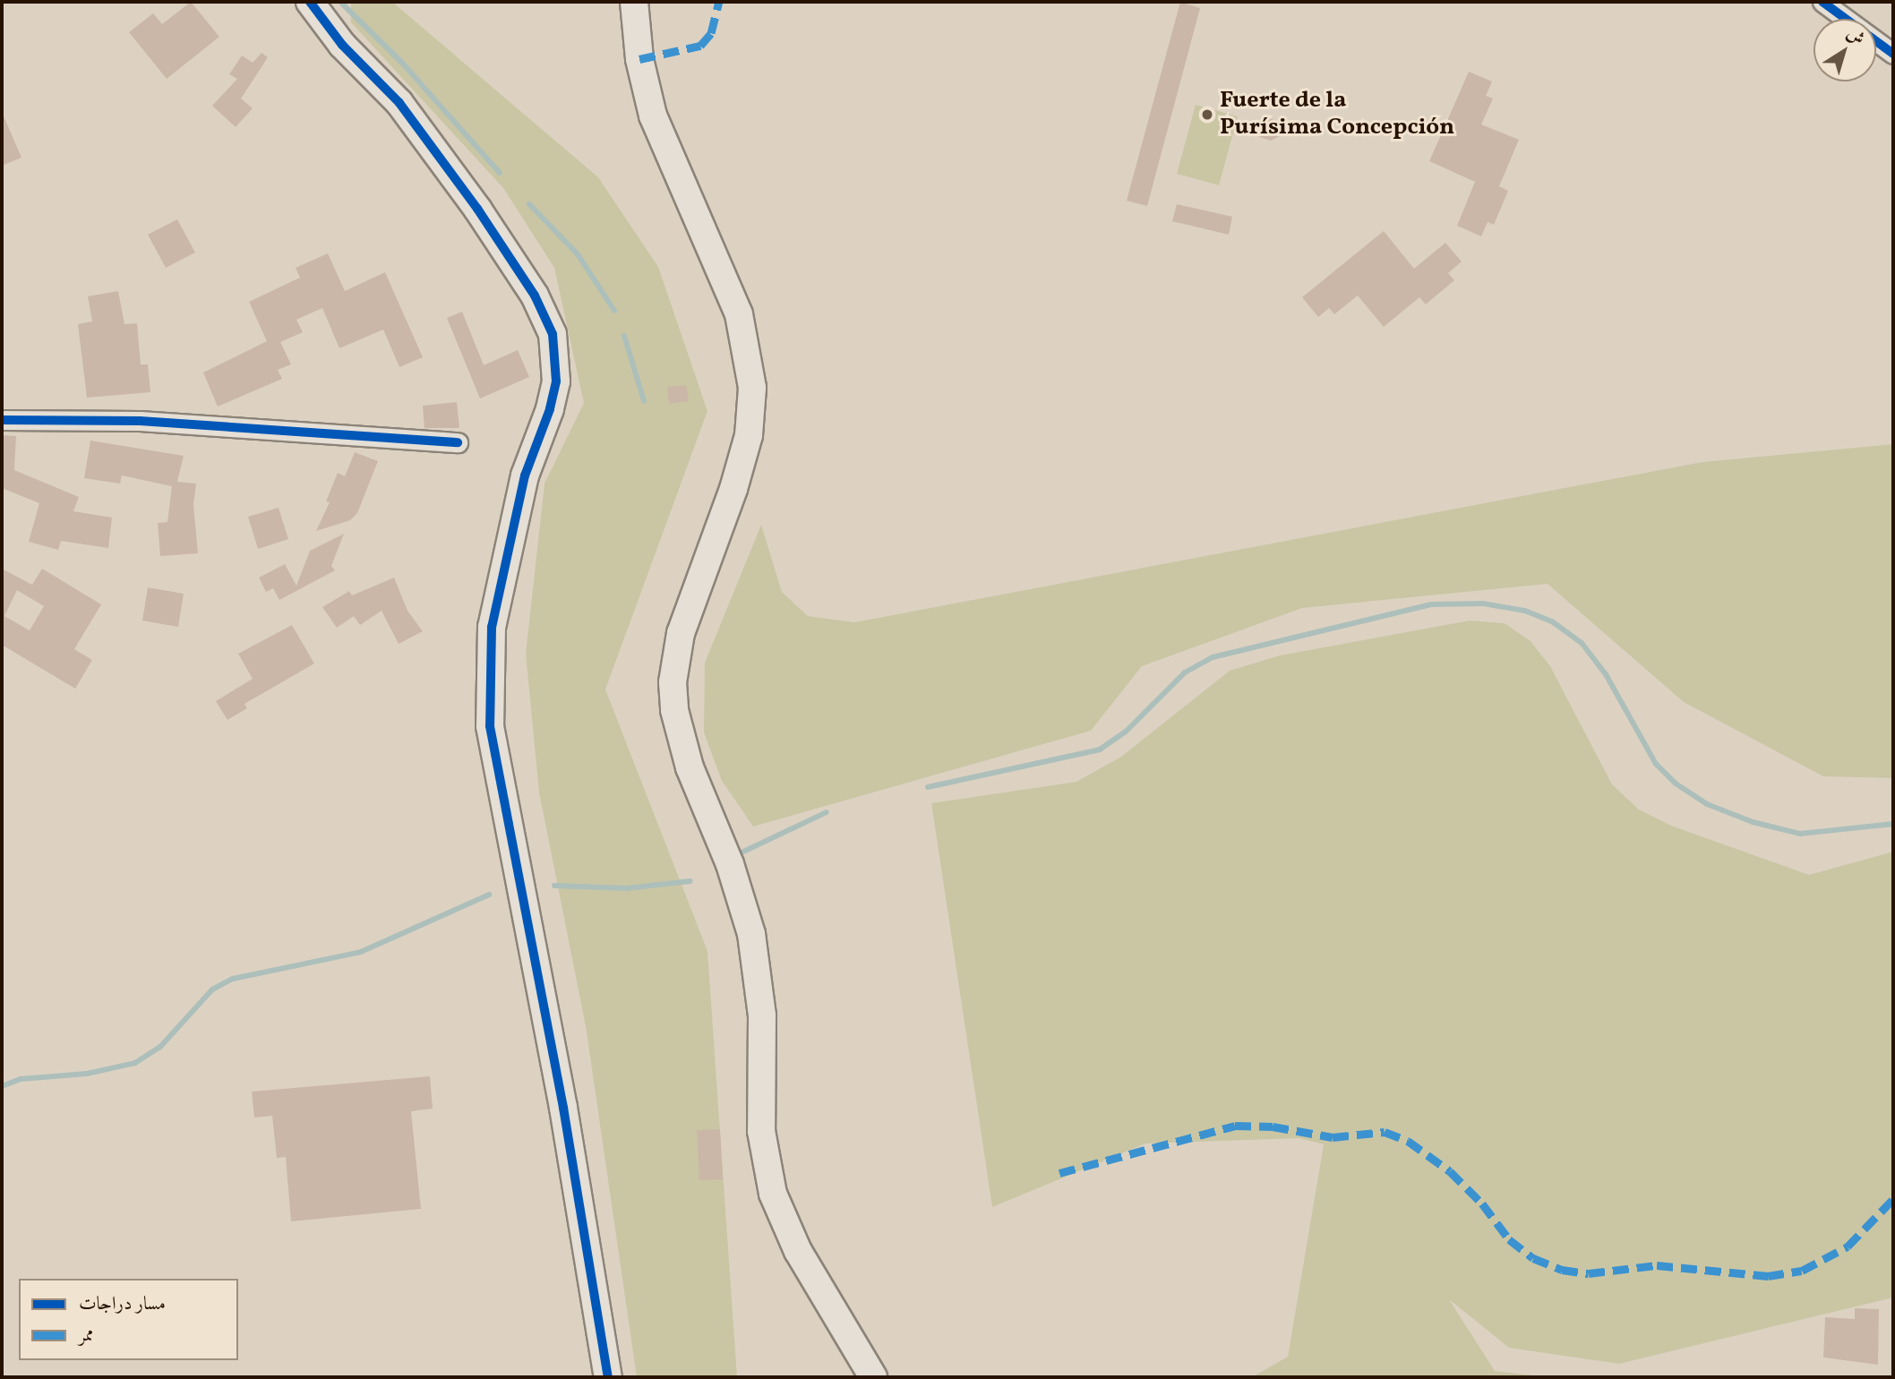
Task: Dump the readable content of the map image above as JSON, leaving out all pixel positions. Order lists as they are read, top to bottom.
{
  "places": ["Fuerte de la Purísima Concepción"],
  "legend": ["مسار دراجات", "ممر"],
  "north": "top right"
}
